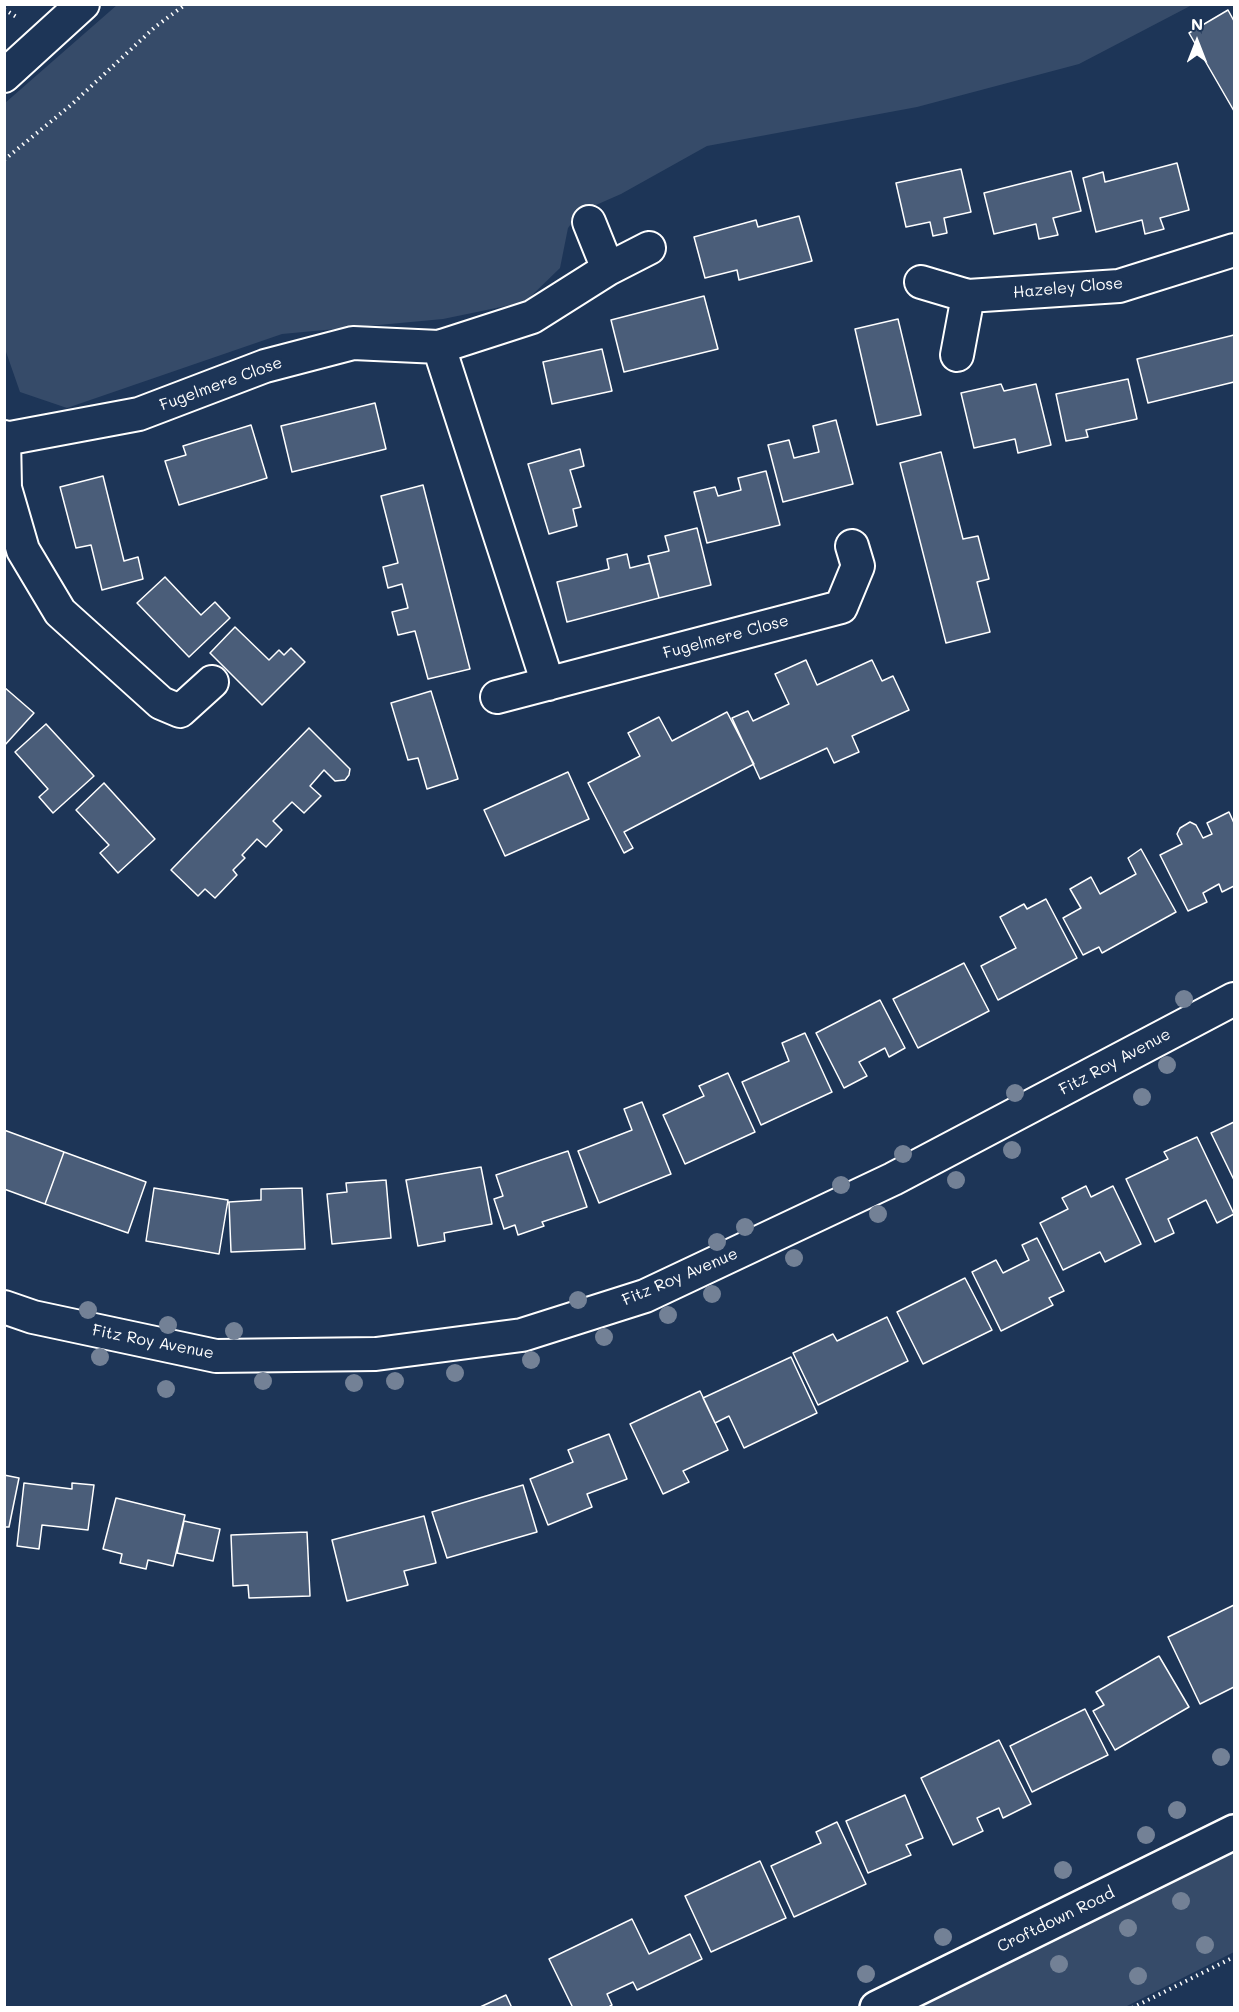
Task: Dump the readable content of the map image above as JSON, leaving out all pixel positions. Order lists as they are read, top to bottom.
{
  "streets": {
    "street": [
      "Hazeley Close",
      "Fugelmere Close",
      "Fitz Roy Avenue",
      "Croftdown Road"
    ]
  },
  "north": "top"
}
